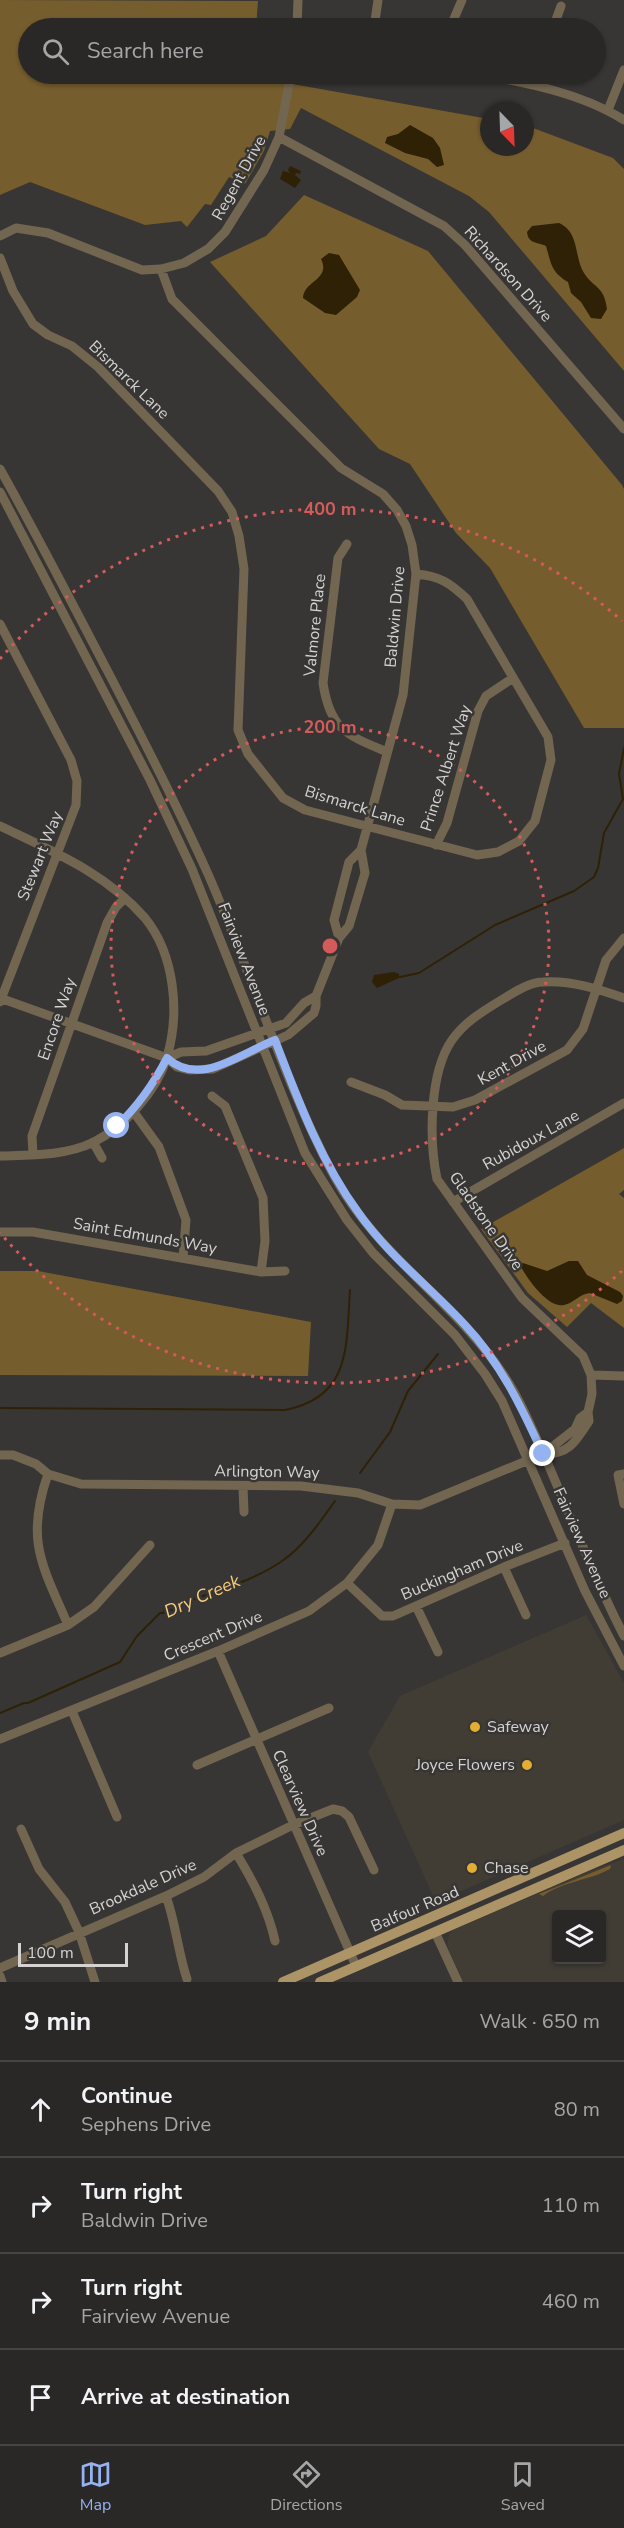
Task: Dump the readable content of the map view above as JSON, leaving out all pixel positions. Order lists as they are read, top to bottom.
{
  "streets": {
    "main road": ["Balfour Road"],
    "street": [
      "Regent Drive",
      "Richardson Drive",
      "Bismarck Lane",
      "Baldwin Drive",
      "Valmore Place",
      "Prince Albert Way",
      "Stewart Way",
      "Fairview Avenue",
      "Encore Way",
      "Kent Drive",
      "Rubidoux Lane",
      "Gladstone Drive",
      "Saint Edmunds Way",
      "Arlington Way",
      "Buckingham Drive",
      "Crescent Drive",
      "Clearview Drive",
      "Brookdale Drive"
    ]
  },
  "crossings": [
    ["Regent Drive", "Richardson Drive"],
    ["Regent Drive", "Baldwin Drive"],
    ["Bismarck Lane", "Baldwin Drive"],
    ["Bismarck Lane", "Prince Albert Way"],
    ["Baldwin Drive", "Valmore Place"],
    ["Baldwin Drive", "Stewart Way"],
    ["Baldwin Drive", "Fairview Avenue"],
    ["Baldwin Drive", "Encore Way"],
    ["Fairview Avenue", "Arlington Way"],
    ["Fairview Avenue", "Buckingham Drive"],
    ["Kent Drive", "Gladstone Drive"],
    ["Rubidoux Lane", "Gladstone Drive"],
    ["Arlington Way", "Crescent Drive"],
    ["Buckingham Drive", "Crescent Drive"],
    ["Crescent Drive", "Clearview Drive"],
    ["Clearview Drive", "Brookdale Drive"],
    ["Clearview Drive", "Balfour Road"]
  ],
  "water": ["Dry Creek"],
  "places": ["Safeway", "Joyce Flowers", "Chase"],
  "scale_bar": "100 m",
  "north": "bottom right",
  "page": {
    "search": "Search here",
    "scale": "100 m",
    "heading": ["9 min", "Walk · 650 m"],
    "list": [
      ["Continue", "Sephens Drive", "80 m"],
      ["Turn right", "Baldwin Drive", "110 m"],
      ["Turn right", "Fairview Avenue", "460 m"],
      "Arrive at destination"
    ],
    "nav": ["Map", "Directions", "Saved"]
  },
  "rings": ["400 m", "200 m"]
}
